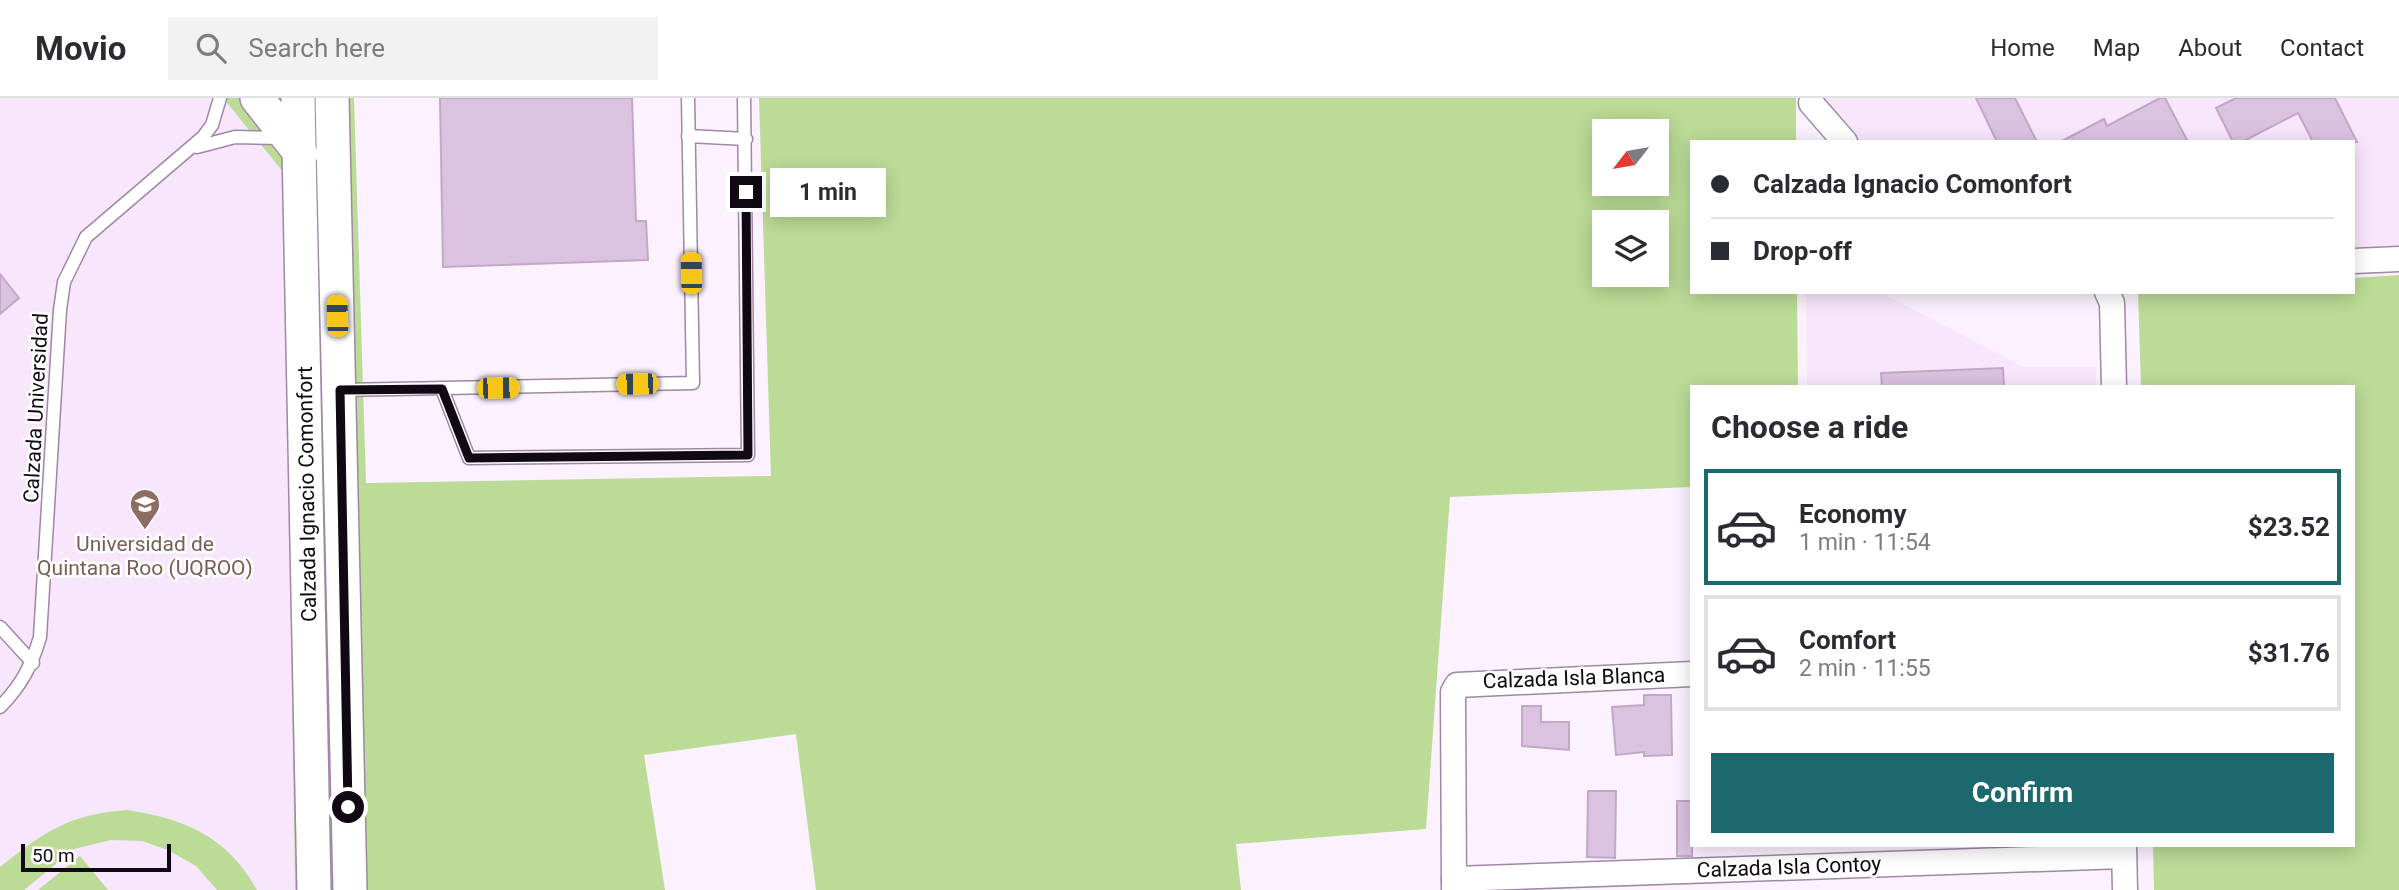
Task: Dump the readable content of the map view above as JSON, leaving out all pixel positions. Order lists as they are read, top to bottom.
{
  "streets": {
    "main road": ["Calzada Ignacio Comonfort"],
    "street": ["Calzada Isla Blanca", "Calzada Isla Contoy"],
    "lane": ["Calzada Universidad"]
  },
  "crossings": [
    ["Calzada Universidad", "Calzada Ignacio Comonfort"],
    ["Calzada Isla Blanca", "Calzada Isla Contoy"]
  ],
  "places": {
    "school or university": ["Universidad de Quintana Roo (UQROO)"]
  },
  "scale_bar": "50 m",
  "north": "bottom left",
  "page": {
    "header": "Movio",
    "search": "Search here",
    "nav": [
      "Home",
      "Map",
      "About",
      "Contact"
    ],
    "banner": ["Calzada Ignacio Comonfort", "Drop-off"],
    "bubble": "1 min",
    "heading": "Choose a ride",
    "list": [
      {
        "name": "Economy",
        "note": "1 min · 11:54",
        "value": "$23.52"
      },
      {
        "name": "Comfort",
        "note": "2 min · 11:55",
        "value": "$31.76"
      }
    ],
    "buttons": "Confirm",
    "scale": "50 m"
  }
}
